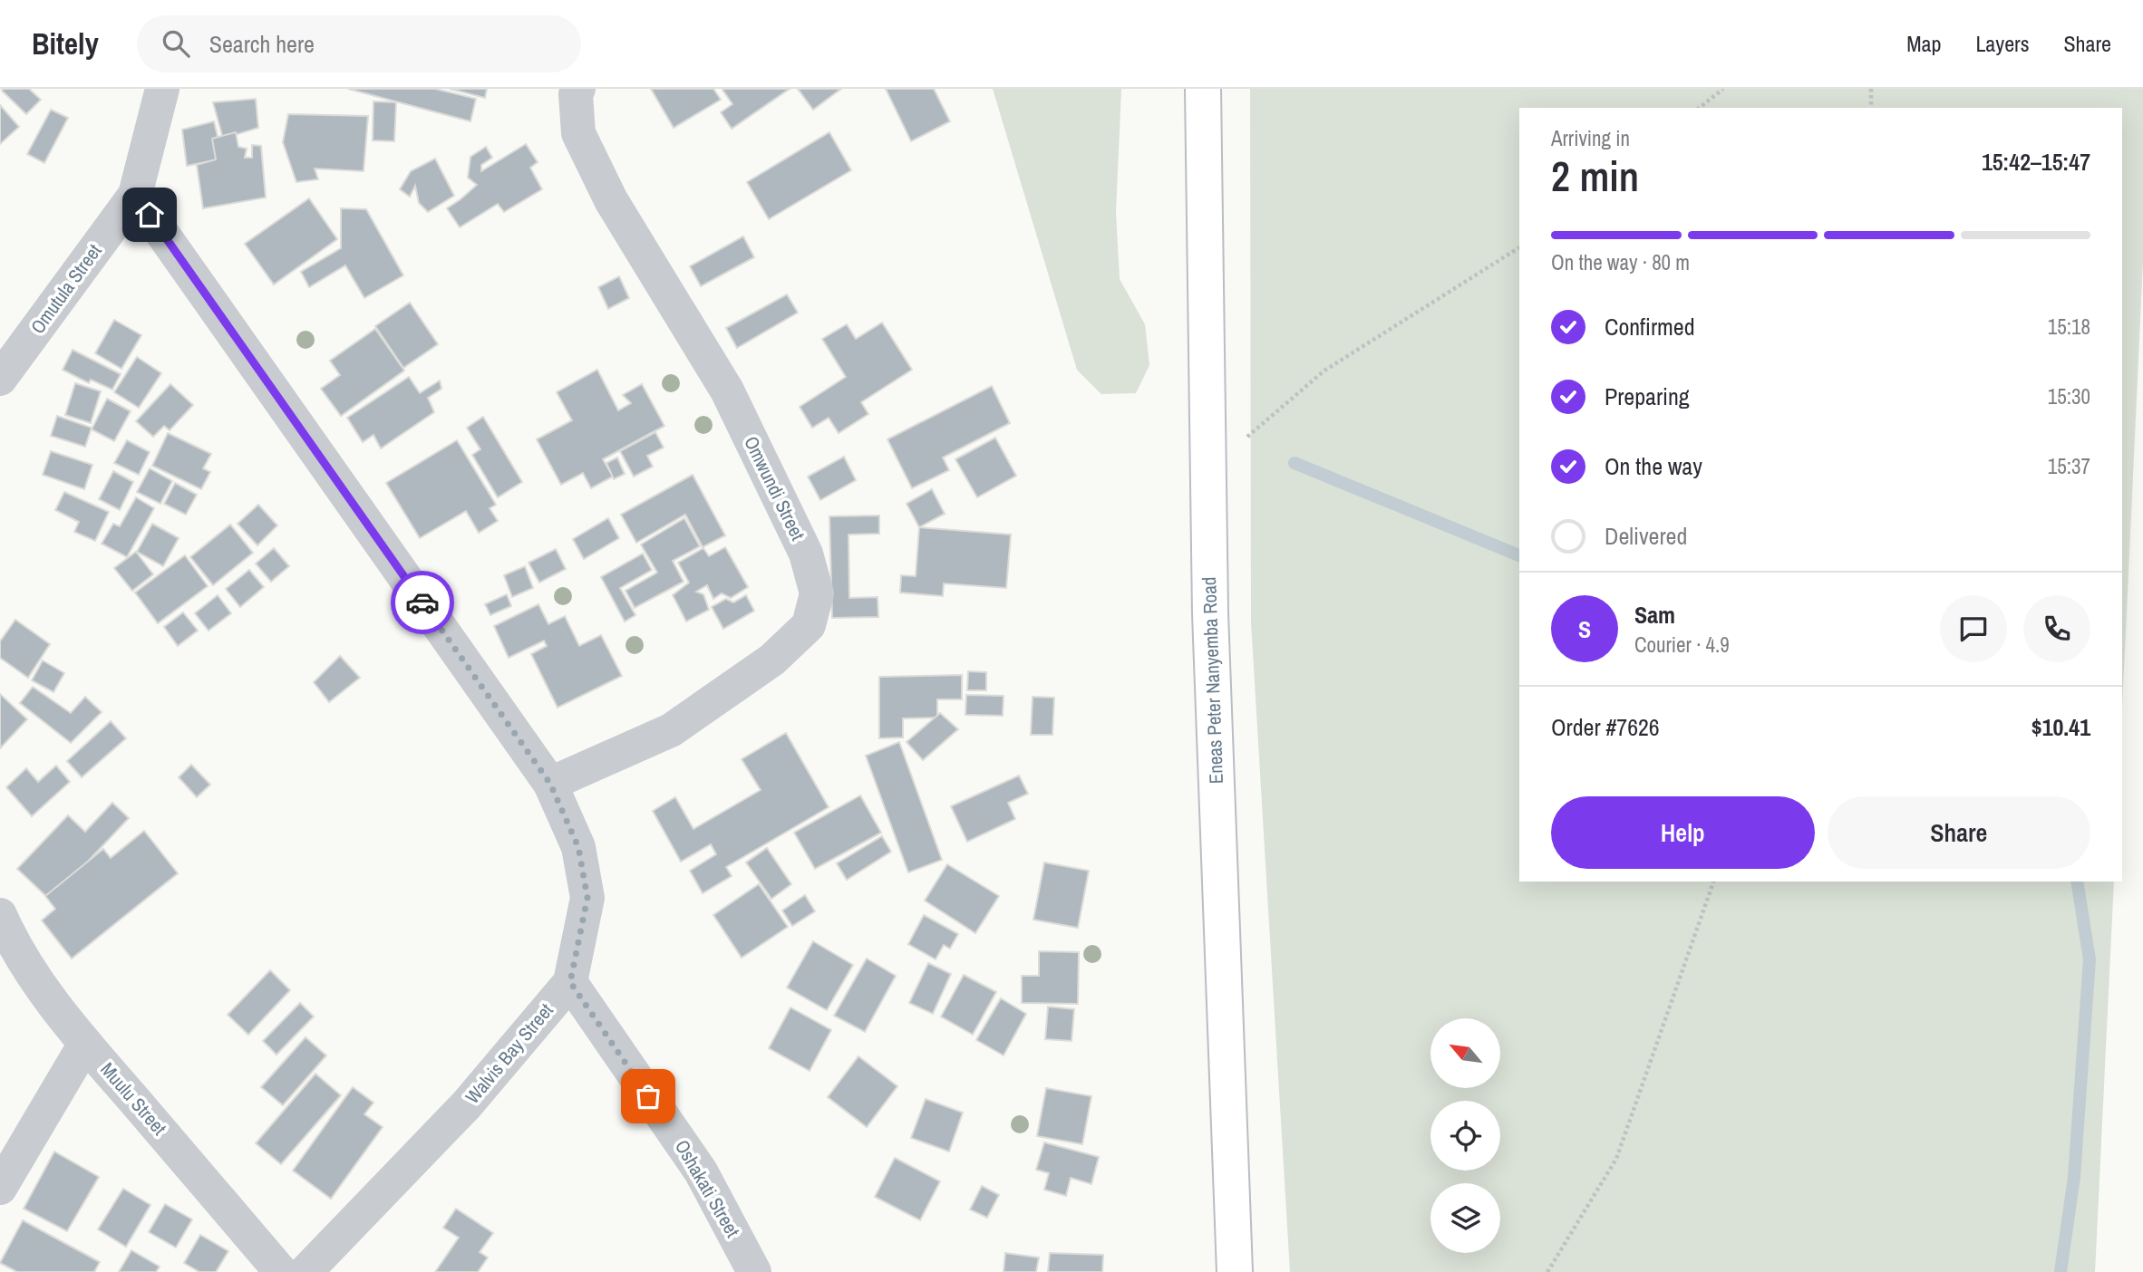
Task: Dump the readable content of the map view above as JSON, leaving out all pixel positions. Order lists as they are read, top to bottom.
{
  "streets": {
    "main road": ["Eneas Peter Nanyemba Road"],
    "street": [
      "Omutula Street",
      "Omwundi Street",
      "Walvis Bay Street",
      "Muulu Street",
      "Oshakati Street"
    ]
  },
  "crossings": [
    ["Omutula Street", "Walvis Bay Street"],
    ["Omwundi Street", "Walvis Bay Street"],
    ["Walvis Bay Street", "Oshakati Street"]
  ],
  "north": "top left",
  "page": {
    "header": "Bitely",
    "search": "Search here",
    "nav": ["Map", "Layers", "Share"],
    "heading": ["2 min", "Arriving in", "15:42–15:47"],
    "panel": [
      "Sam",
      "Courier · 4.9",
      "Order #7626",
      "$10.41"
    ],
    "bar": "On the way · 80 m",
    "list": [
      ["Confirmed", "15:18"],
      ["Preparing", "15:30"],
      ["On the way", "15:37"],
      "Delivered"
    ],
    "round": "S",
    "buttons": ["Help", "Share"]
  }
}
